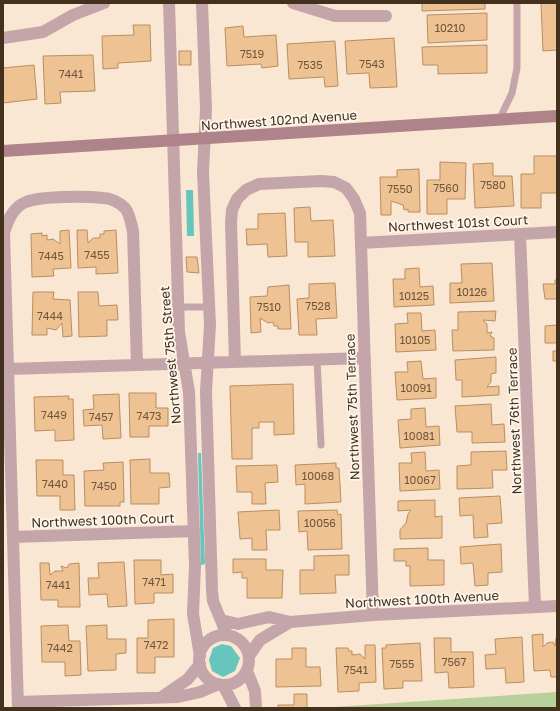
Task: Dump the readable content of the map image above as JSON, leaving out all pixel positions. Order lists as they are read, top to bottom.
{
  "streets": {
    "street": [
      "Northwest 102nd Avenue",
      "Northwest 101st Court",
      "Northwest 75th Street",
      "Northwest 75th Terrace",
      "Northwest 76th Terrace",
      "Northwest 100th Court",
      "Northwest 100th Avenue"
    ]
  },
  "crossings": [
    ["Northwest 102nd Avenue", "Northwest 75th Street"],
    ["Northwest 101st Court", "Northwest 75th Terrace"],
    ["Northwest 101st Court", "Northwest 76th Terrace"],
    ["Northwest 75th Street", "Northwest 100th Court"],
    ["Northwest 75th Street", "Northwest 100th Avenue"],
    ["Northwest 75th Terrace", "Northwest 100th Avenue"],
    ["Northwest 76th Terrace", "Northwest 100th Avenue"]
  ],
  "house_numbers": [
    "10210",
    "7519",
    "7543",
    "7535",
    "7441",
    "7580",
    "7560",
    "7550",
    "7455",
    "7445",
    "10126",
    "10125",
    "7528",
    "7510",
    "7444",
    "10105",
    "10091",
    "7449",
    "7473",
    "7457",
    "10081",
    "10068",
    "10067",
    "7440",
    "7450",
    "10056",
    "7471",
    "7441",
    "7472",
    "7442",
    "7567",
    "7555",
    "7541"
  ]
}
